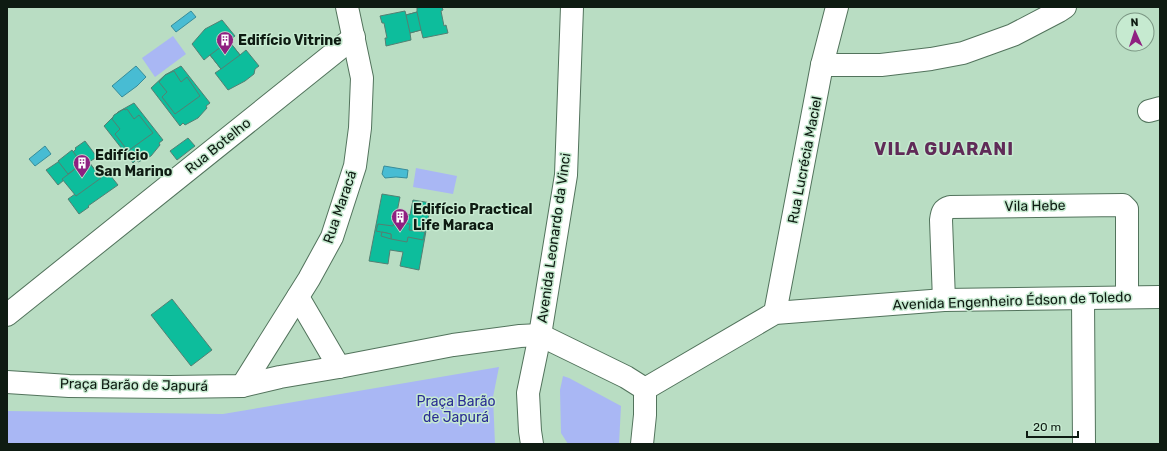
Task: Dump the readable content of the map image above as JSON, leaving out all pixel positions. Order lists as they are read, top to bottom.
{
  "streets": {
    "street": [
      "Rua Botelho",
      "Rua Lucrécia Maciel",
      "Vila Hebe",
      "Rua Maracá",
      "Avenida Leonardo da Vinci",
      "Avenida Engenheiro Édson de Toledo",
      "Praça Barão de Japurá"
    ]
  },
  "crossings": [
    ["Rua Botelho", "Rua Maracá"],
    ["Rua Lucrécia Maciel", "Avenida Engenheiro Édson de Toledo"],
    ["Vila Hebe", "Avenida Engenheiro Édson de Toledo"],
    ["Rua Maracá", "Praça Barão de Japurá"],
    ["Avenida Leonardo da Vinci", "Praça Barão de Japurá"],
    ["Avenida Engenheiro Édson de Toledo", "Praça Barão de Japurá"]
  ],
  "districts": ["VILA GUARANI"],
  "parks": ["Praça Barão de Japurá"],
  "places": {
    "building": ["Edifício Vitrine", "Edifício San Marino", "Edifício Practical Life Maraca"]
  },
  "scale_bar": "20 m",
  "north": "top"
}
